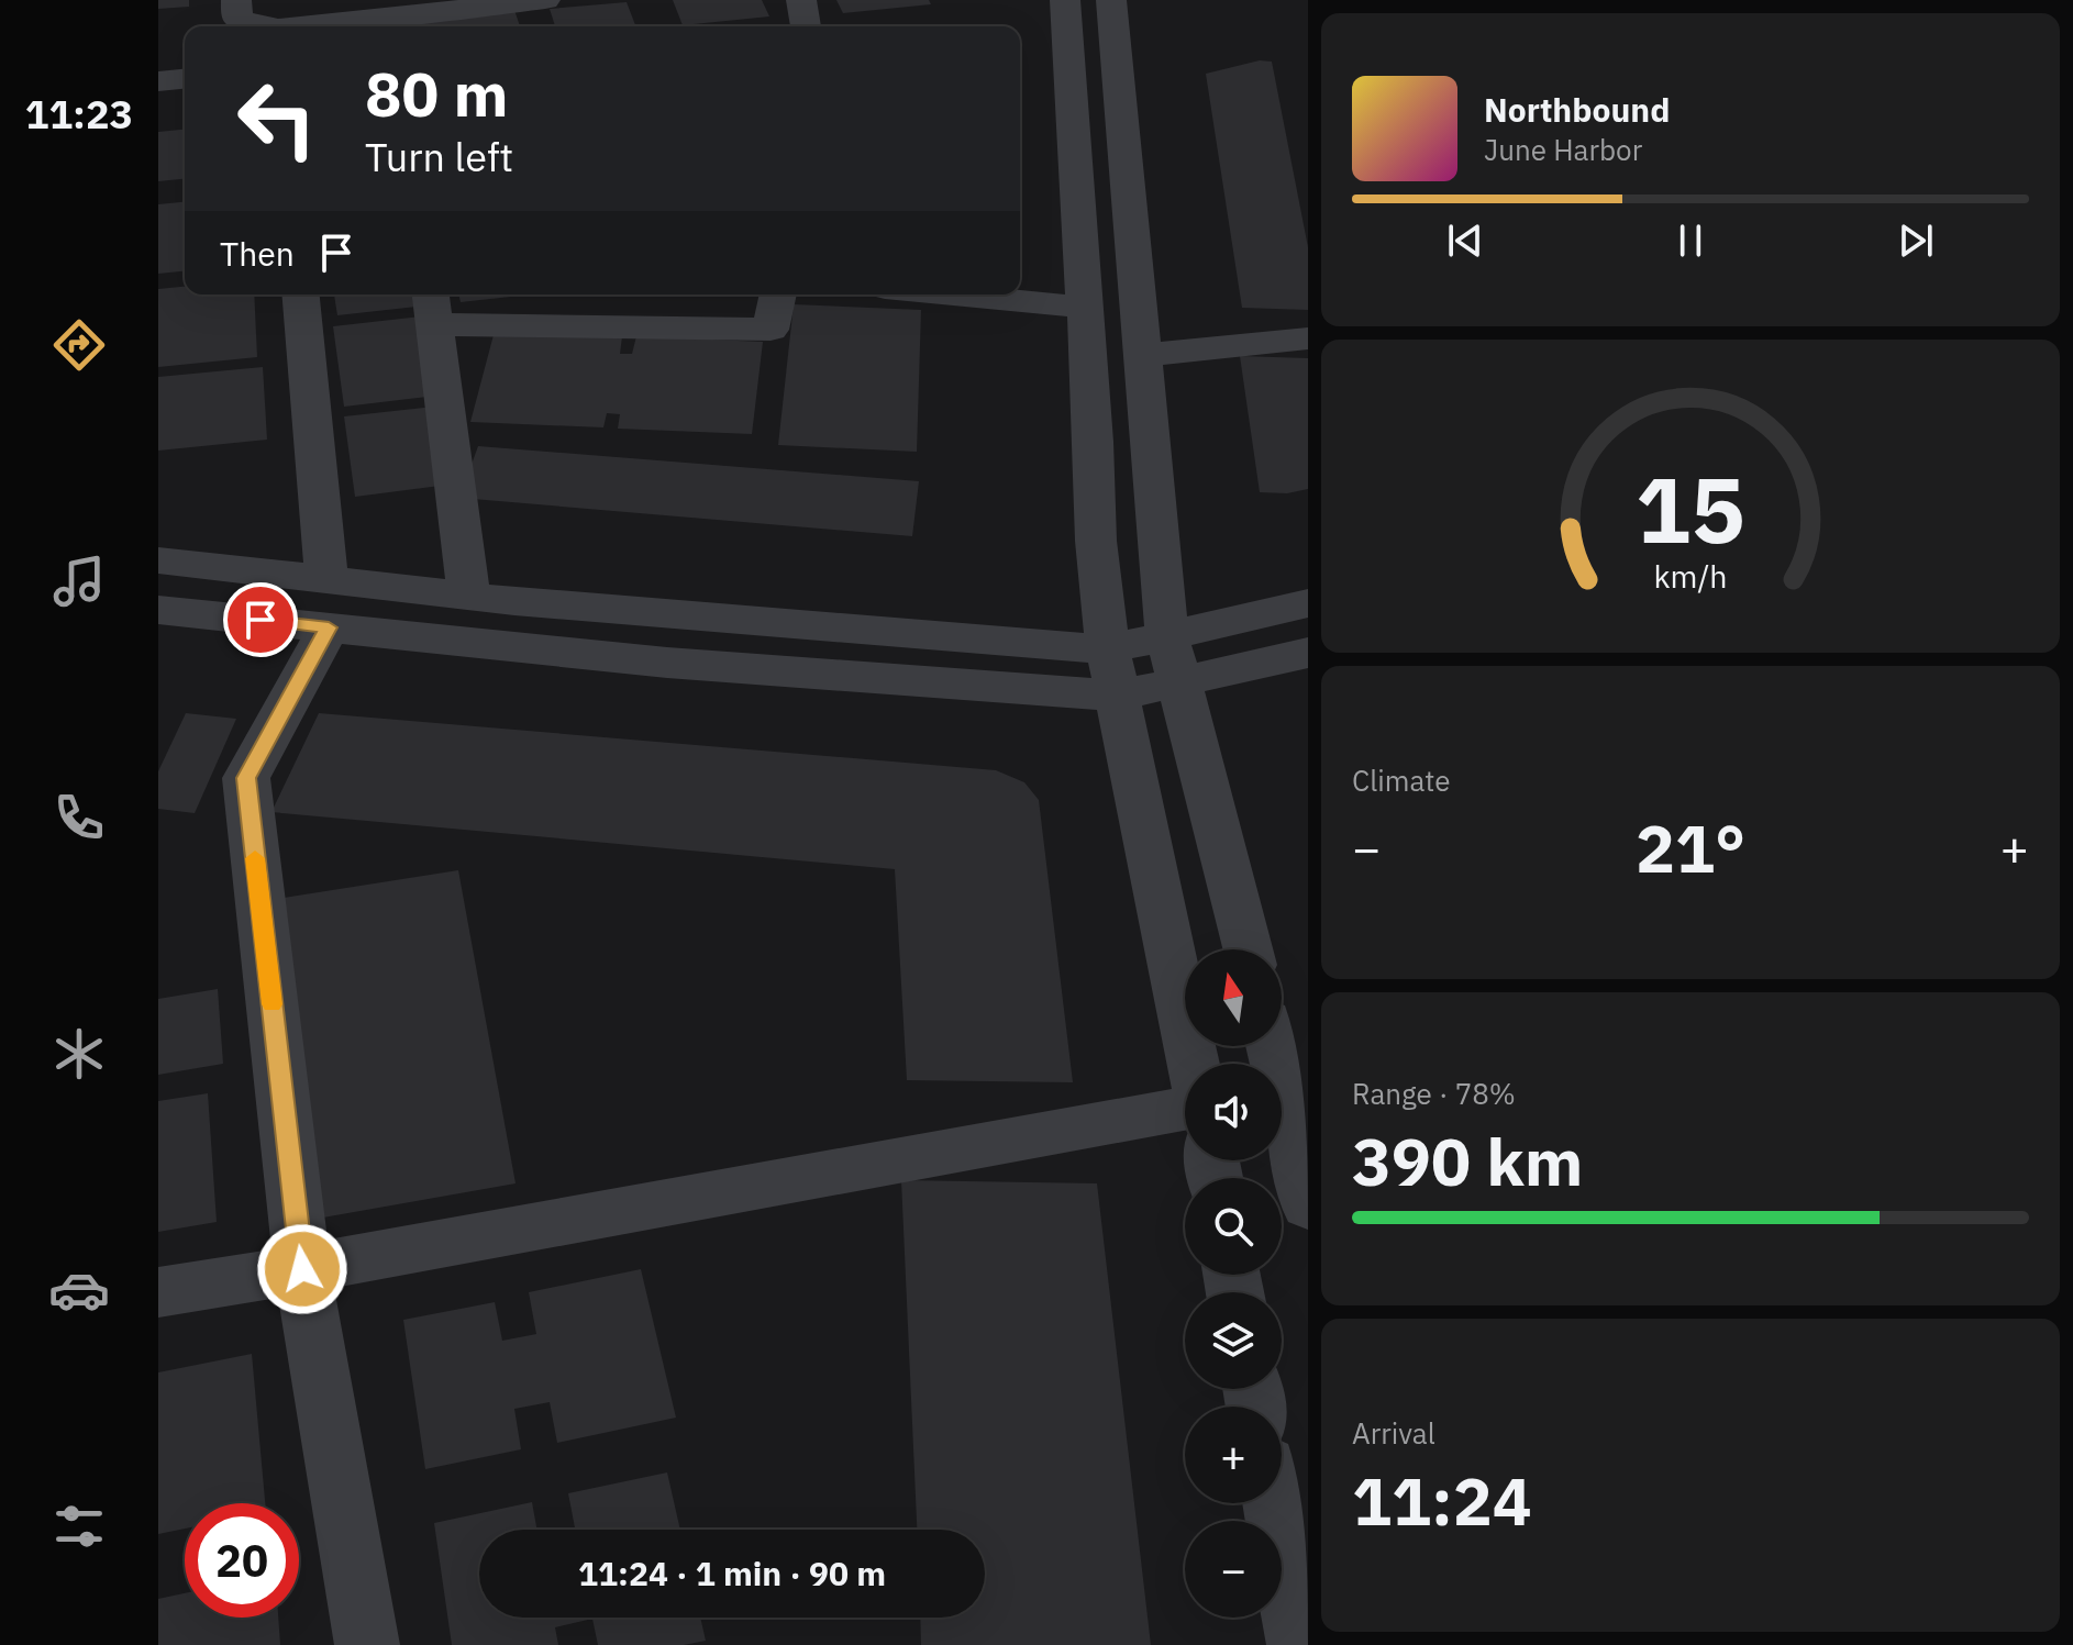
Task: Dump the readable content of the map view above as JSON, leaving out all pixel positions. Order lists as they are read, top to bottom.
{
  "north": "top",
  "page": {
    "tabs": "11:23",
    "turn": ["80 m", "Turn left"],
    "song": ["Northbound", "June Harbor"],
    "then": "Then",
    "tile": [
      "Climate",
      ["Range · 78%", "390 km"],
      ["Arrival", "11:24"]
    ],
    "heat": ["−", "21°", "+"],
    "map_buttons": ["+", "−"],
    "limit": "20",
    "trip": "11:24 · 1 min · 90 m",
    "gauge": ["15", "km/h"]
  }
}
